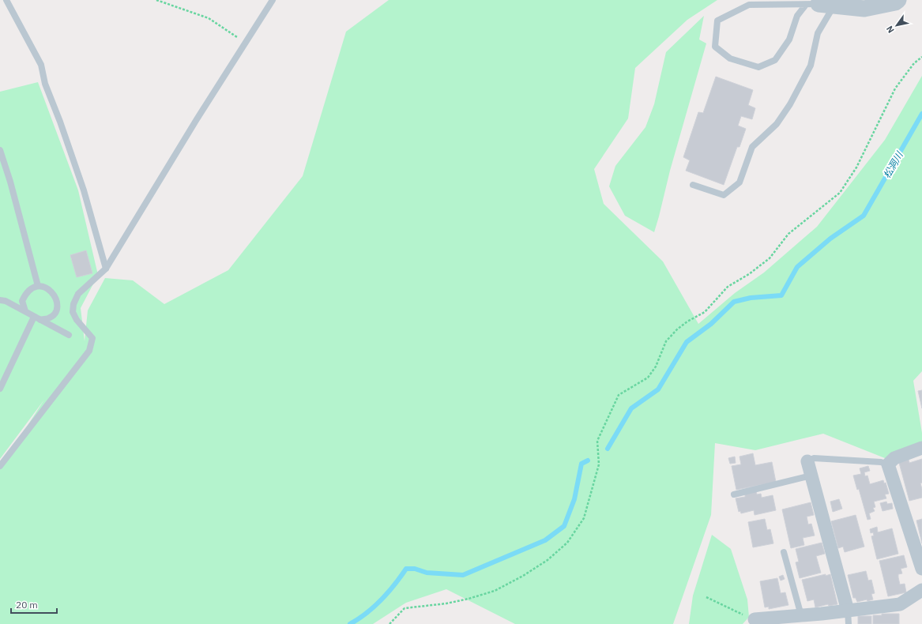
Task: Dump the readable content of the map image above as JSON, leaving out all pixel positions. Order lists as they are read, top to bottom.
{
  "water": ["松洞川"],
  "scale_bar": "20 m",
  "north": "bottom left"
}
